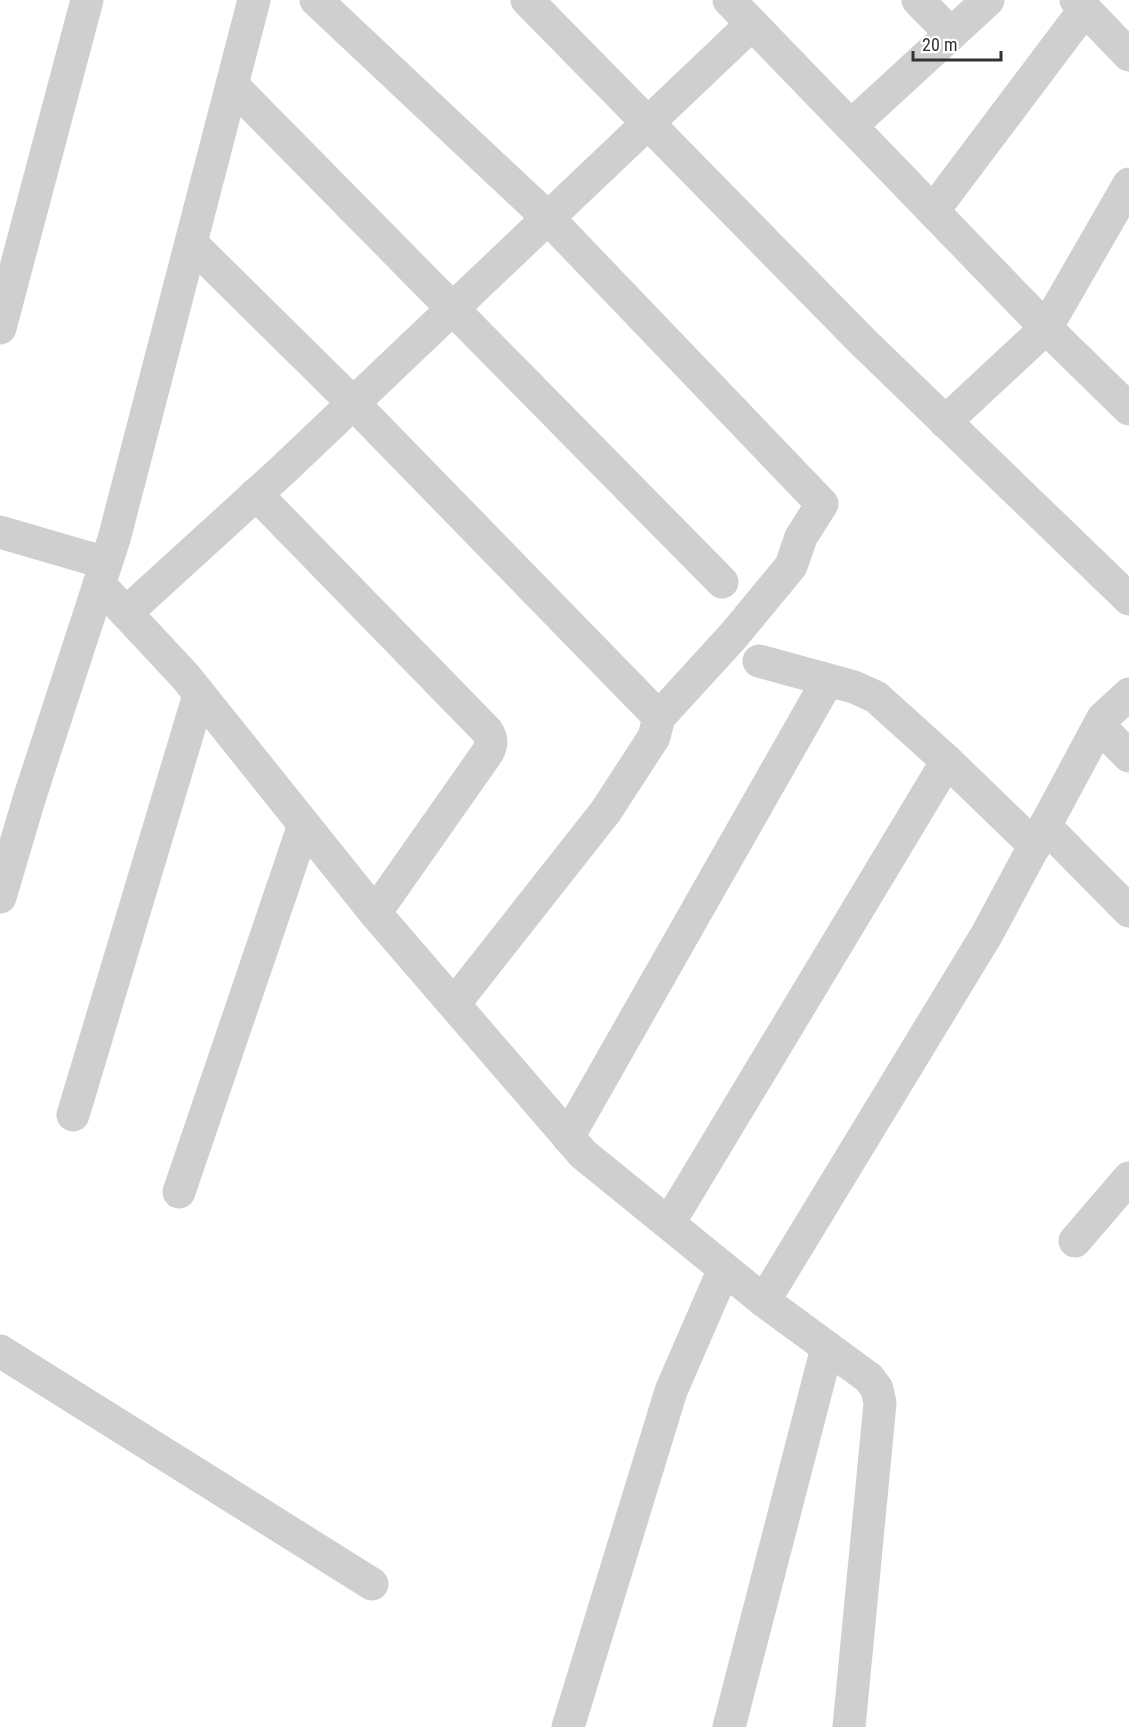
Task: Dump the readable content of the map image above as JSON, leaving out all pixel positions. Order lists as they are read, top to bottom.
{
  "scale_bar": "20 m"
}
